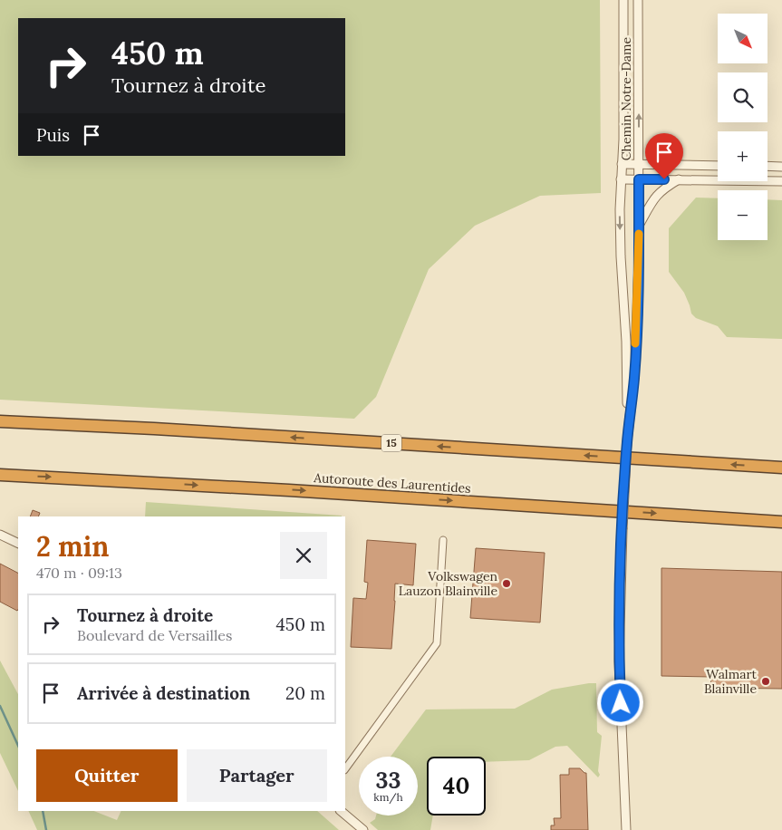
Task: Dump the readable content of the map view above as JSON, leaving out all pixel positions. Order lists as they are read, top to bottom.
{
  "streets": {
    "highway": ["15", "Autoroute des Laurentides"],
    "street": ["Chemin Notre-Dame"]
  },
  "places": ["Volkswagen Lauzon Blainville", "Walmart Blainville"],
  "north": "bottom right",
  "page": {
    "map_buttons": ["+", "−"],
    "turn": ["450 m", "Tournez à droite"],
    "then": "Puis",
    "heading": ["2 min", "470 m · 09:13"],
    "list": [
      {
        "name": "Tournez à droite",
        "note": "Boulevard de Versailles",
        "value": "450 m"
      },
      {
        "name": "Arrivée à destination",
        "value": "20 m"
      }
    ],
    "buttons": ["Quitter", "Partager"],
    "speed": "33 km/h",
    "limit": "40"
  }
}
